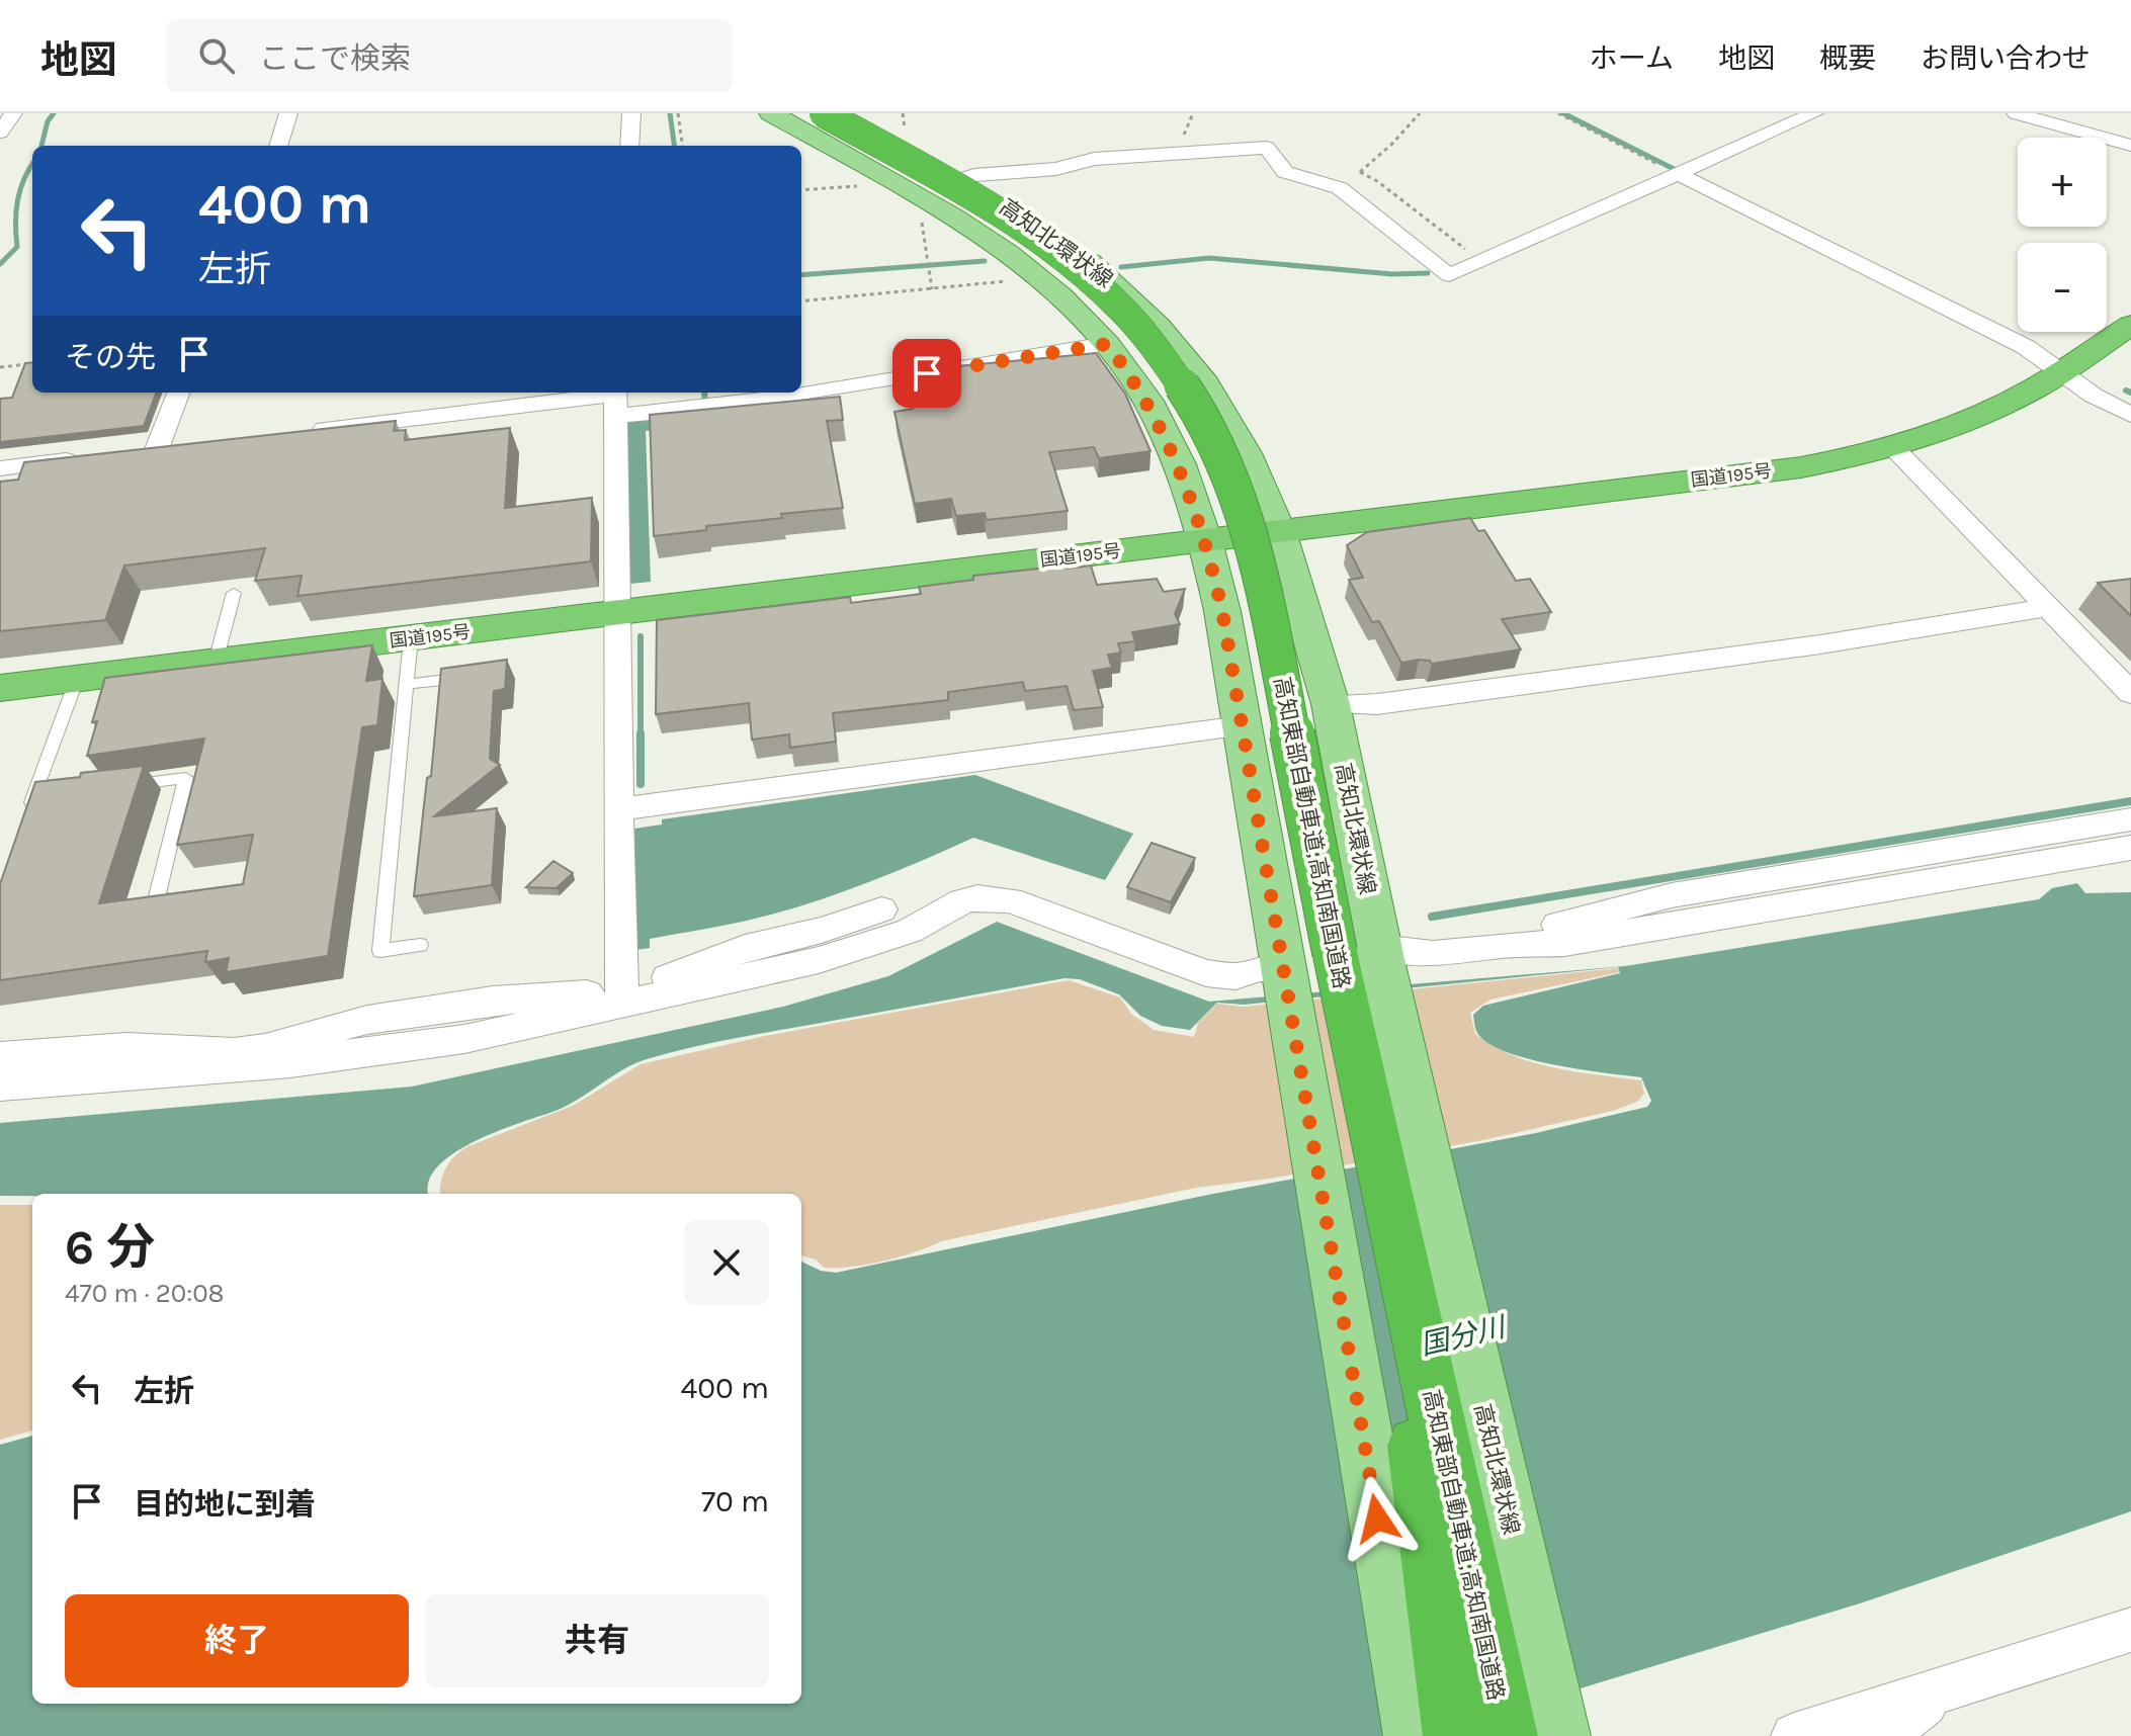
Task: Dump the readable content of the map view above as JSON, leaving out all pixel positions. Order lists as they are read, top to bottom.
{
  "streets": {
    "highway": ["国道195号", "高知東部自動車道;高知南国道路"],
    "main road": ["高知北環状線"]
  },
  "crossings": [
    ["高知北環状線", "国道195号"],
    ["高知北環状線", "高知東部自動車道;高知南国道路"]
  ],
  "water": ["国分川"],
  "page": {
    "header": "地図",
    "search": "ここで検索",
    "nav": [
      "ホーム",
      "地図",
      "概要",
      "お問い合わせ"
    ],
    "map_buttons": ["+", "−"],
    "turn": ["400 m", "左折"],
    "then": "その先",
    "heading": ["6 分", "470 m · 20:08"],
    "list": [
      {
        "name": "左折",
        "value": "400 m"
      },
      {
        "name": "目的地に到着",
        "value": "70 m"
      }
    ],
    "buttons": ["終了", "共有"]
  }
}
